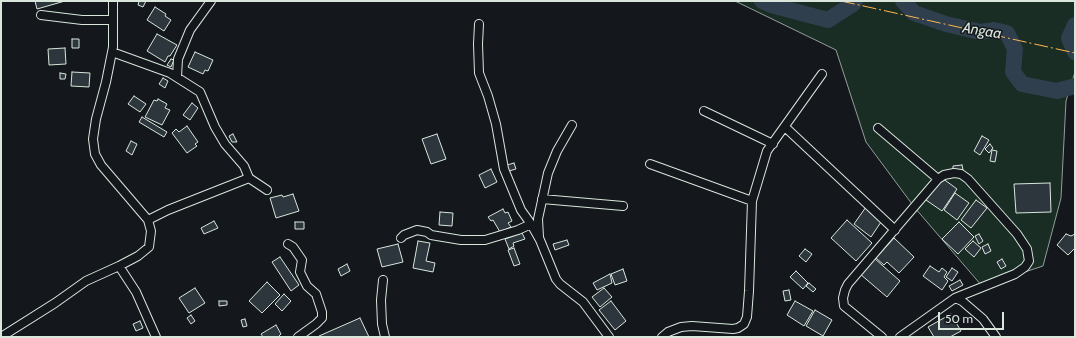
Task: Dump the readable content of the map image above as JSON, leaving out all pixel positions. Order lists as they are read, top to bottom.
{
  "water": ["Angaa"],
  "scale_bar": "50 m"
}
